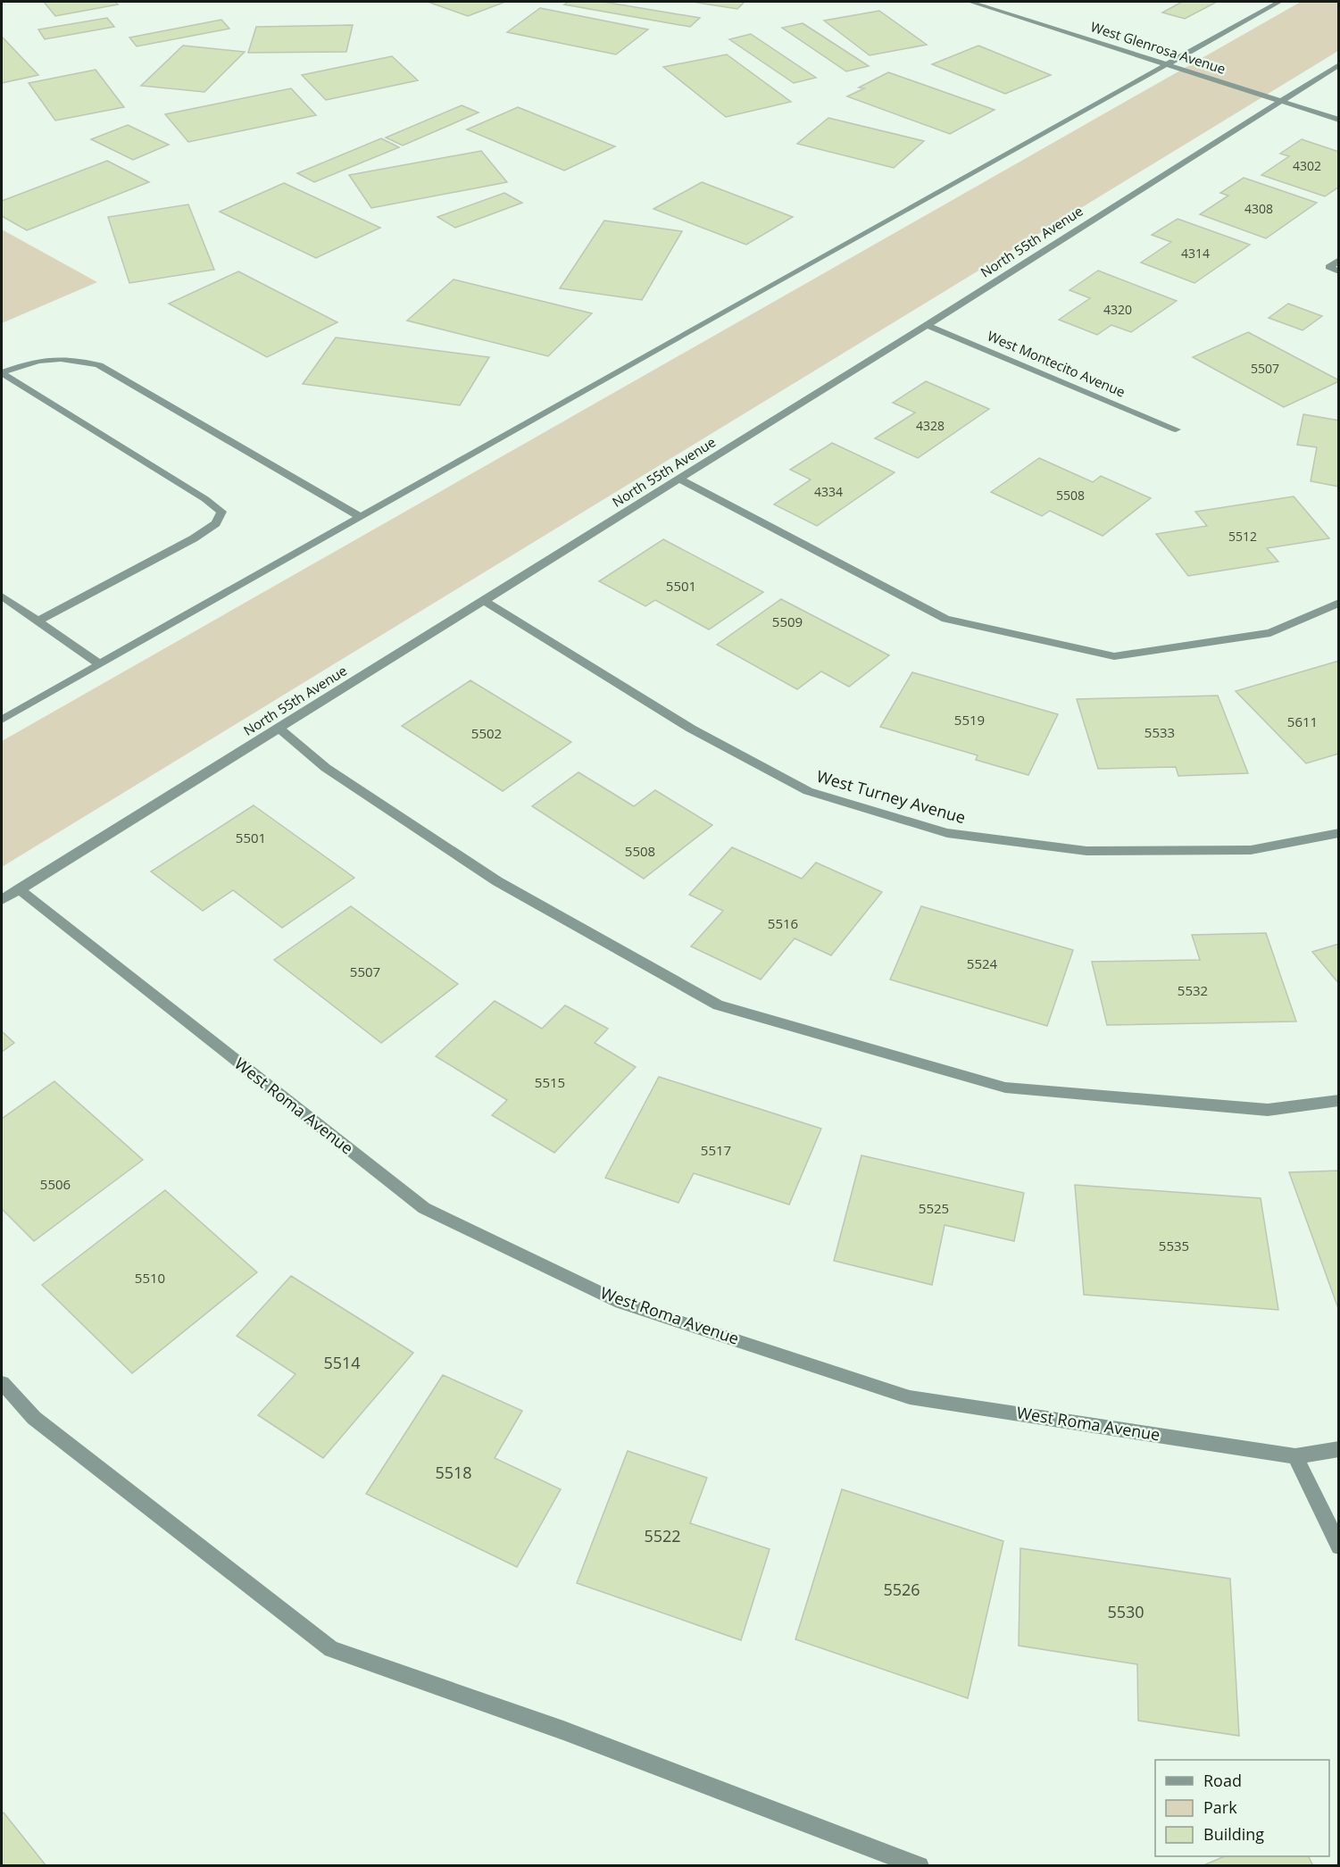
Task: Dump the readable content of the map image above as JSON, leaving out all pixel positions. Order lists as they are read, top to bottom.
{
  "streets": {
    "street": [
      "West Glenrosa Avenue",
      "North 55th Avenue",
      "West Montecito Avenue",
      "West Turney Avenue",
      "West Roma Avenue"
    ]
  },
  "crossings": [
    ["West Glenrosa Avenue", "North 55th Avenue"],
    ["North 55th Avenue", "West Montecito Avenue"],
    ["North 55th Avenue", "West Turney Avenue"],
    ["North 55th Avenue", "West Roma Avenue"]
  ],
  "house_numbers": [
    "4302",
    "4308",
    "4314",
    "4320",
    "5507",
    "4328",
    "4334",
    "5508",
    "5512",
    "5501",
    "5509",
    "5519",
    "5611",
    "5533",
    "5502",
    "5501",
    "5508",
    "5516",
    "5524",
    "5507",
    "5532",
    "5515",
    "5517",
    "5506",
    "5525",
    "5535",
    "5510",
    "5514",
    "5518",
    "5522",
    "5526",
    "5530"
  ],
  "legend": ["Road", "Park", "Building"]
}
